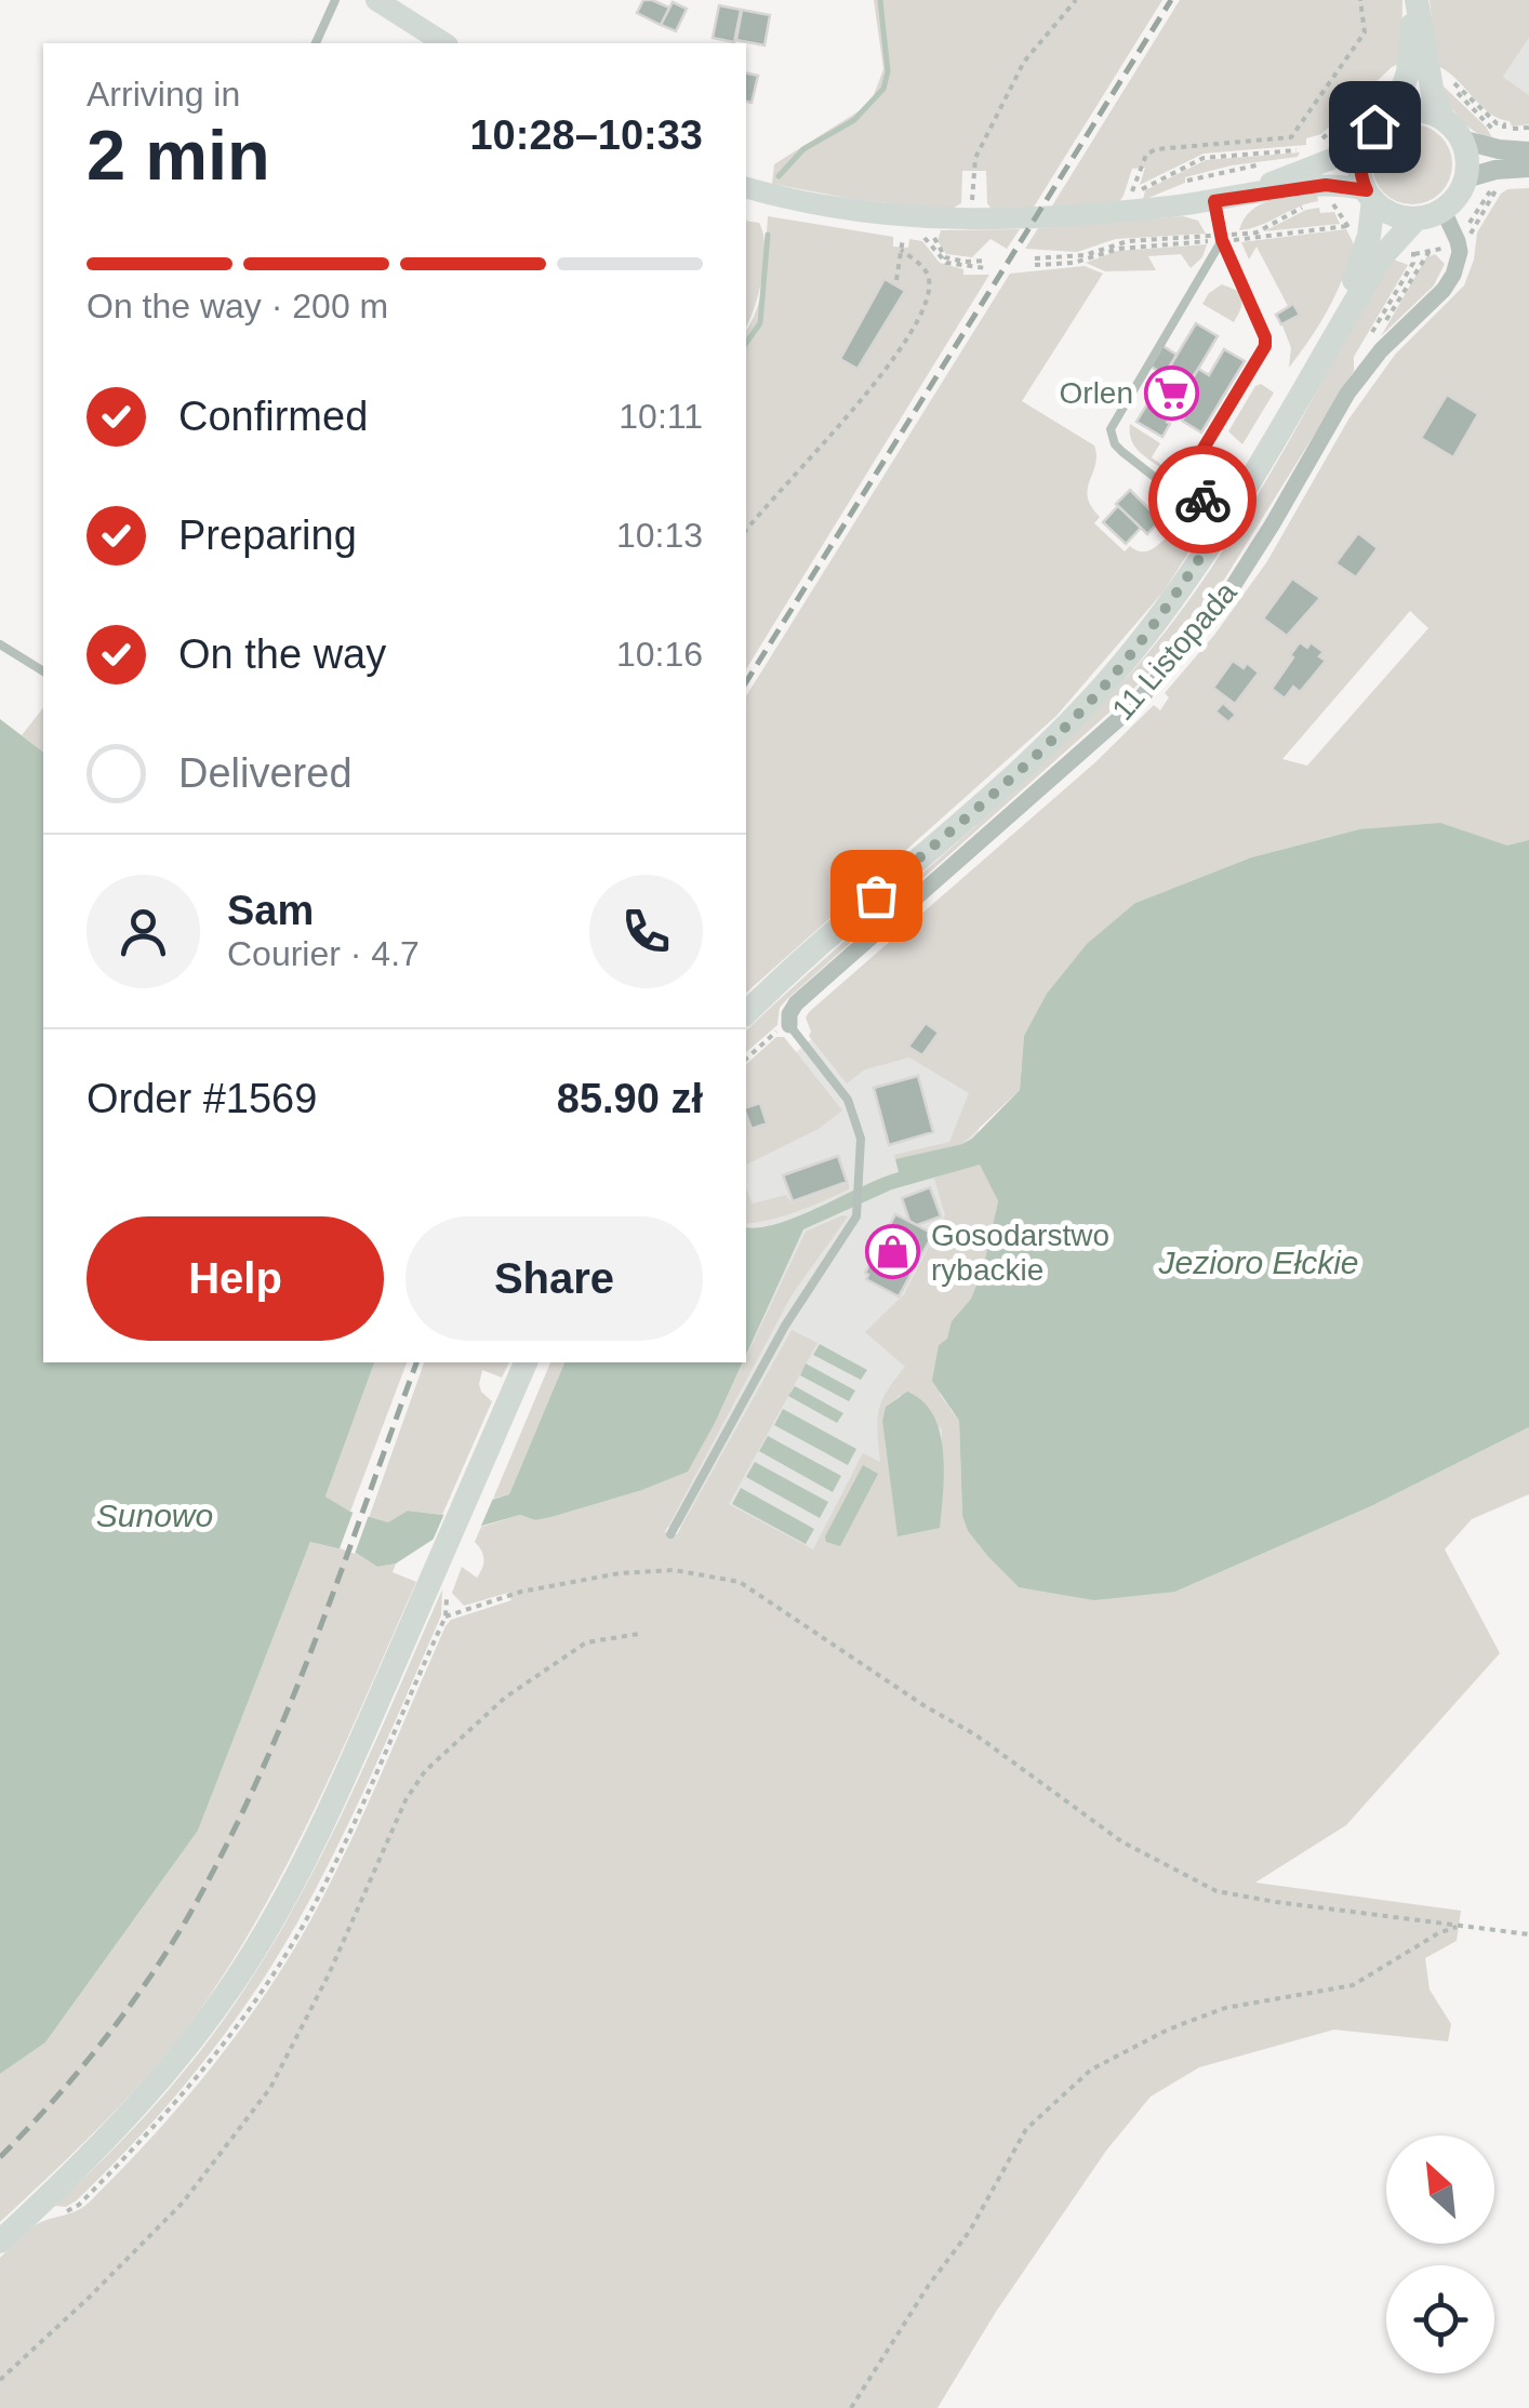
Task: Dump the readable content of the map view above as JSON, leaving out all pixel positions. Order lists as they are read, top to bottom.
{
  "streets": {
    "street": ["11 Listopada"]
  },
  "water": ["Jezioro Ełckie", "Sunowo"],
  "places": {
    "supermarket": ["Orlen"],
    "shop": ["Gosodarstwo rybackie"]
  },
  "north": "top left",
  "page": {
    "heading": ["2 min", "Arriving in", "10:28–10:33"],
    "panel": [
      "Sam",
      "Courier · 4.7",
      "Order #1569",
      "85.90 zł"
    ],
    "bar": "On the way · 200 m",
    "list": [
      ["Confirmed", "10:11"],
      ["Preparing", "10:13"],
      ["On the way", "10:16"],
      "Delivered"
    ],
    "buttons": ["Help", "Share"]
  }
}
